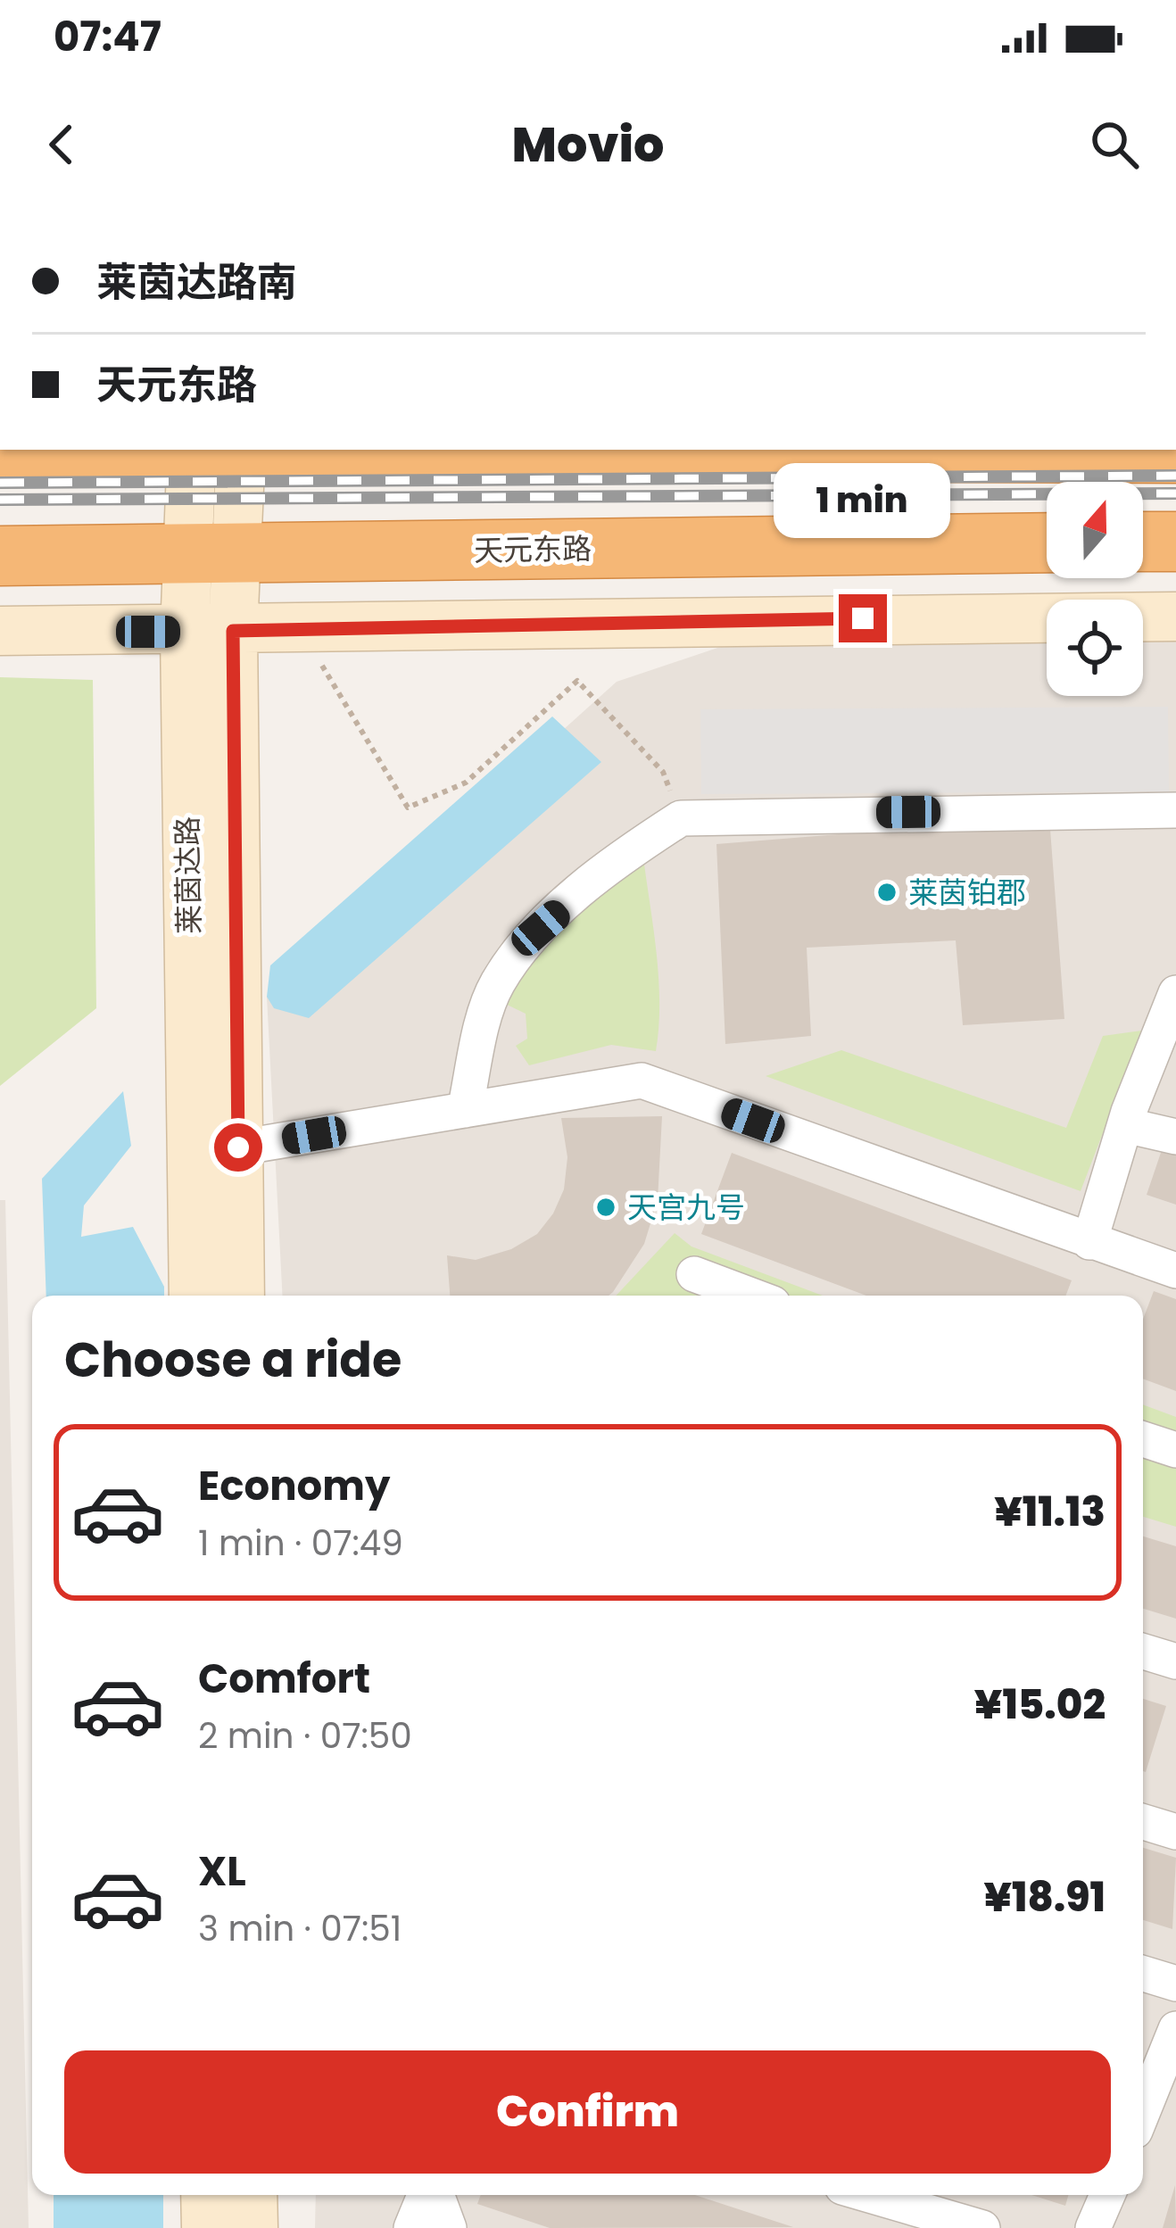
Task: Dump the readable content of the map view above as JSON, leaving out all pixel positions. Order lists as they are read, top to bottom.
{
  "streets": {
    "highway": ["天元东路"],
    "main road": ["莱茵达路"]
  },
  "crossings": [
    ["天元东路", "莱茵达路"]
  ],
  "places": ["莱茵铂郡", "天宫九号"],
  "north": "top",
  "page": {
    "status": "07:47",
    "header": "Movio",
    "banner": ["莱茵达路南", "天元东路"],
    "bubble": "1 min",
    "heading": "Choose a ride",
    "list": [
      {
        "name": "Economy",
        "note": "1 min · 07:49",
        "value": "¥11.13"
      },
      {
        "name": "Comfort",
        "note": "2 min · 07:50",
        "value": "¥15.02"
      },
      {
        "name": "XL",
        "note": "3 min · 07:51",
        "value": "¥18.91"
      }
    ],
    "buttons": "Confirm"
  }
}
